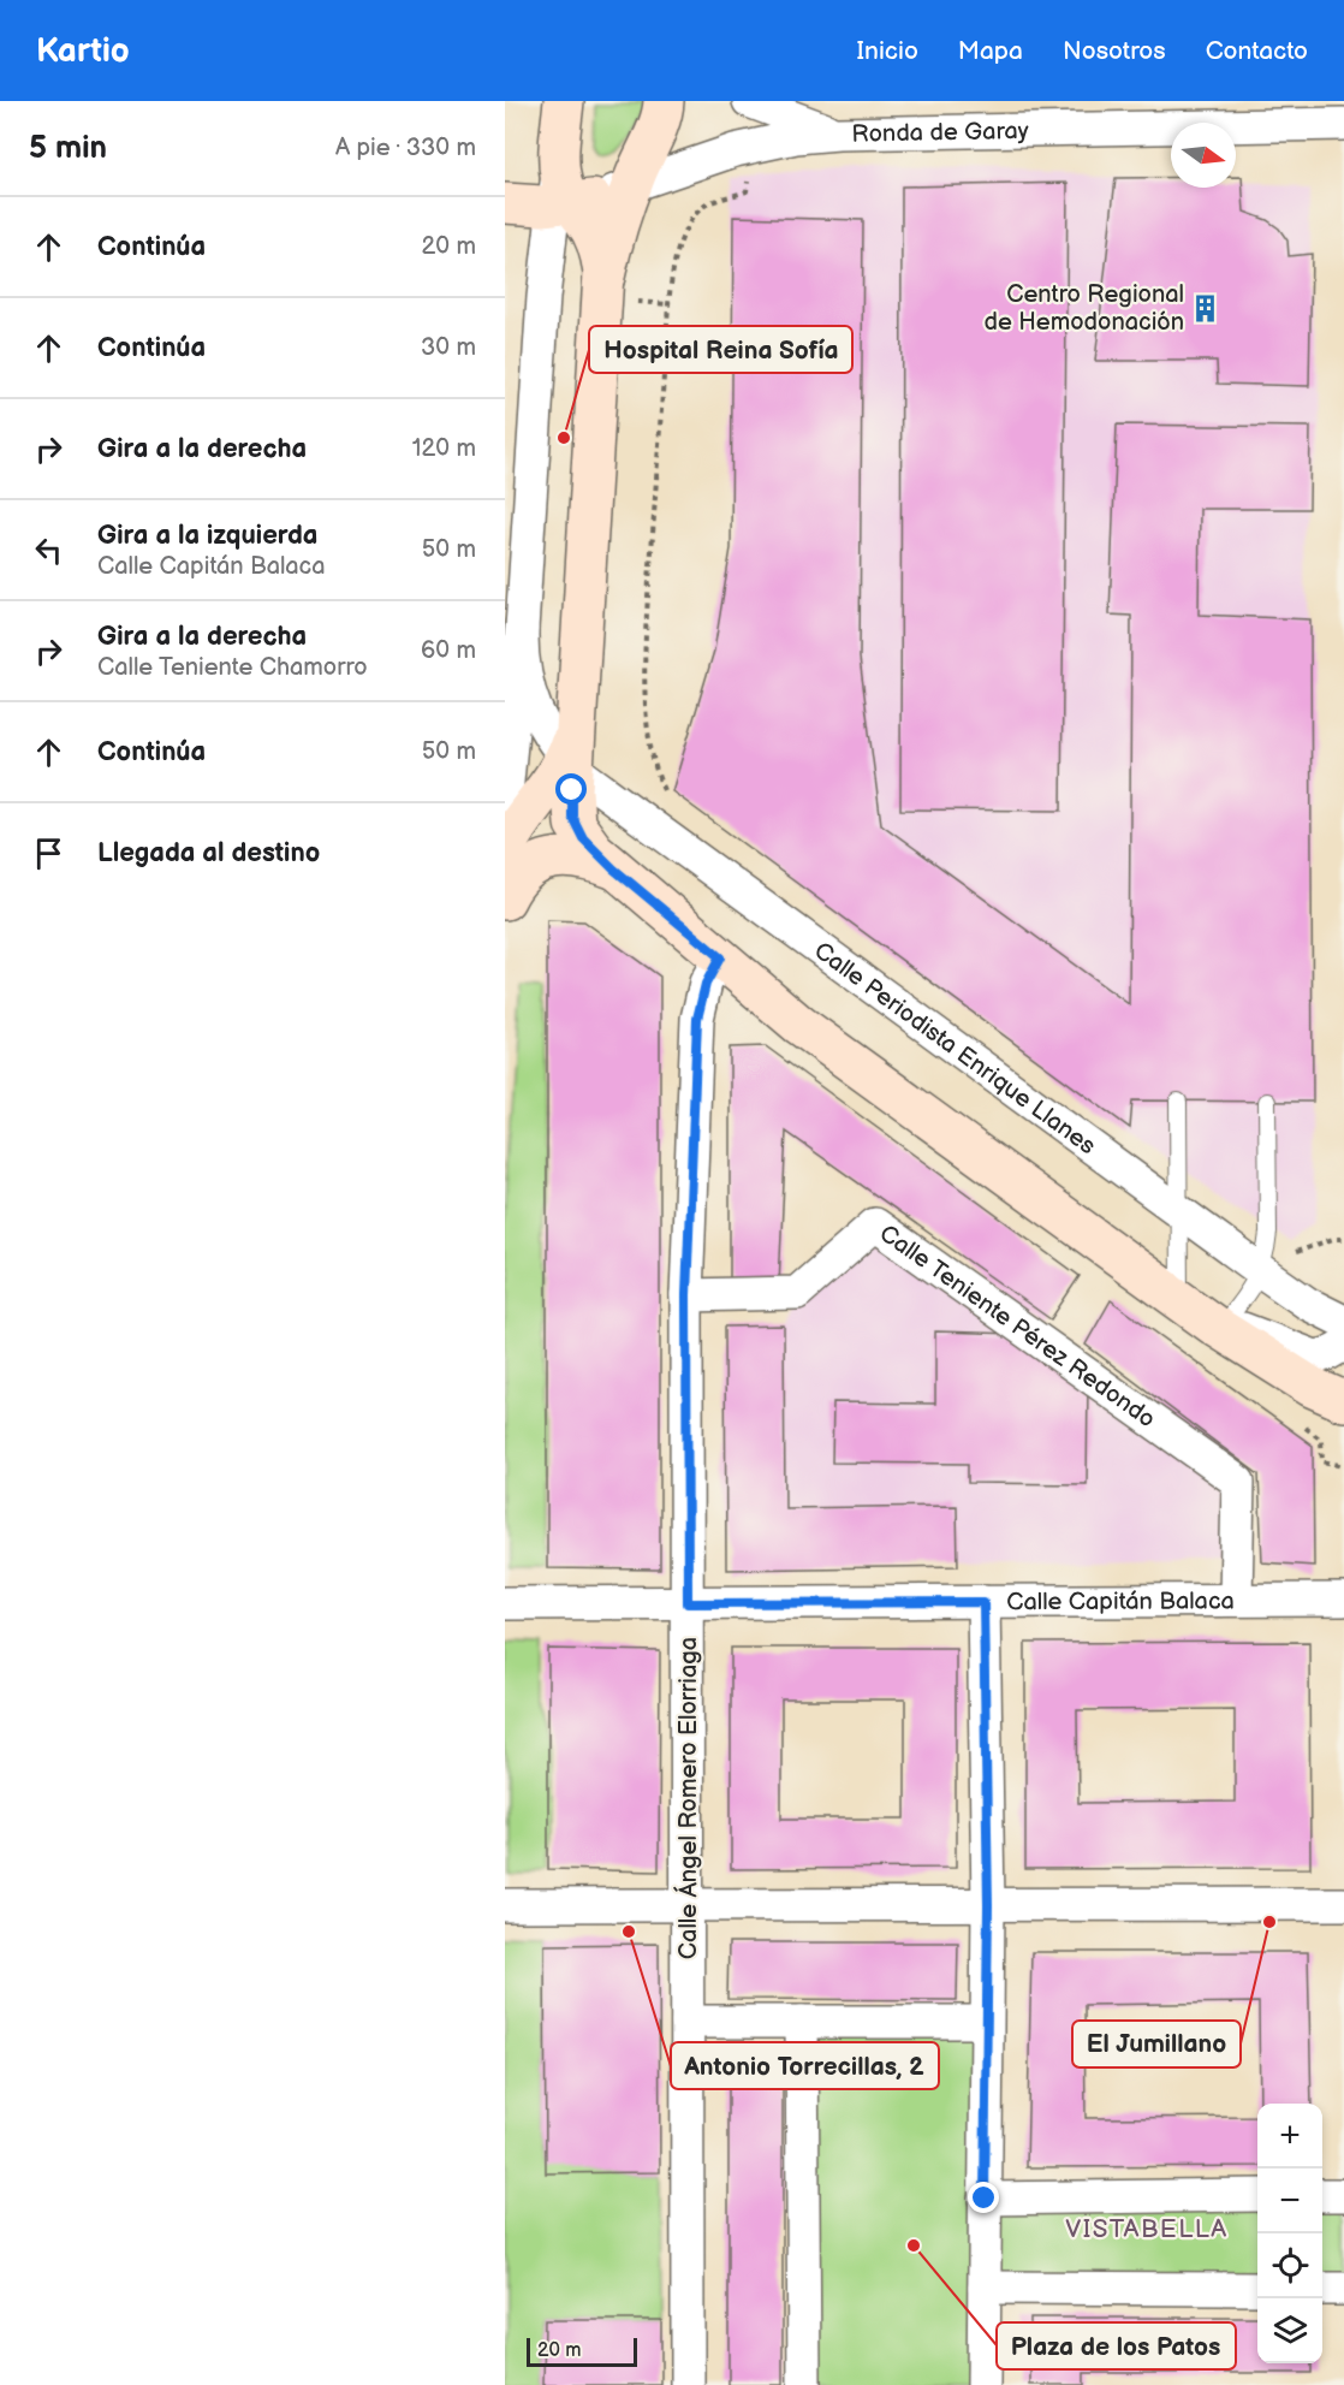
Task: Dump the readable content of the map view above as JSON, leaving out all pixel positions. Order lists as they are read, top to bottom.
{
  "streets": {
    "street": [
      "Ronda de Garay",
      "Calle Periodista Enrique Llanes",
      "Calle Teniente Pérez Redondo",
      "Calle Capitán Balaca",
      "Calle Ángel Romero Elorriaga"
    ]
  },
  "crossings": [
    ["Calle Teniente Pérez Redondo", "Calle Capitán Balaca"],
    ["Calle Teniente Pérez Redondo", "Calle Ángel Romero Elorriaga"],
    ["Calle Capitán Balaca", "Calle Ángel Romero Elorriaga"]
  ],
  "districts": ["VISTABELLA"],
  "places": {
    "building": ["Centro Regional de Hemodonación"],
    "other": [
      "Hospital Reina Sofía",
      "El Jumillano",
      "Antonio Torrecillas, 2",
      "Plaza de los Patos"
    ]
  },
  "scale_bar": "20 m",
  "north": "right",
  "page": {
    "header": "Kartio",
    "nav": [
      "Inicio",
      "Mapa",
      "Nosotros",
      "Contacto"
    ],
    "heading": ["5 min", "A pie · 330 m"],
    "list": [
      ["Continúa", "20 m"],
      ["Continúa", "30 m"],
      ["Gira a la derecha", "120 m"],
      ["Gira a la izquierda", "Calle Capitán Balaca", "50 m"],
      ["Gira a la derecha", "Calle Teniente Chamorro", "60 m"],
      ["Continúa", "50 m"],
      "Llegada al destino"
    ],
    "map_buttons": ["+", "−"],
    "scale": "20 m"
  }
}
